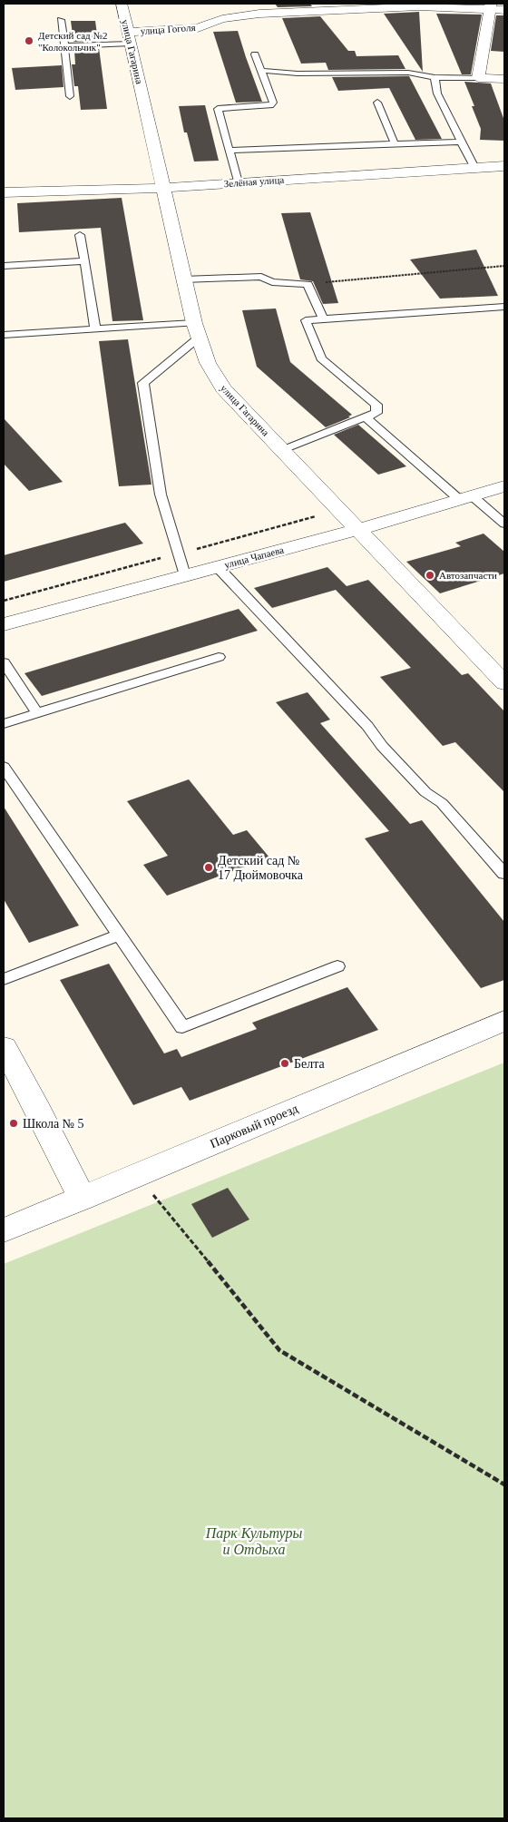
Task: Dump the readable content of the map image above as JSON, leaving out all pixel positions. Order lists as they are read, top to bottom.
{
  "streets": {
    "street": [
      "улица Гоголя",
      "улица Гагарина",
      "Зелёная улица",
      "улица Чапаева",
      "Парковый проезд"
    ]
  },
  "crossings": [
    ["улица Гоголя", "улица Гагарина"],
    ["улица Гагарина", "Зелёная улица"],
    ["улица Гагарина", "улица Чапаева"]
  ],
  "parks": ["Парк Культуры и Отдыха"],
  "places": [
    "Детский сад №2 \"Колокольчик\"",
    "Автозапчасти",
    "Детский сад № 17 Дюймовочка",
    "Белта",
    "Школа № 5"
  ]
}
